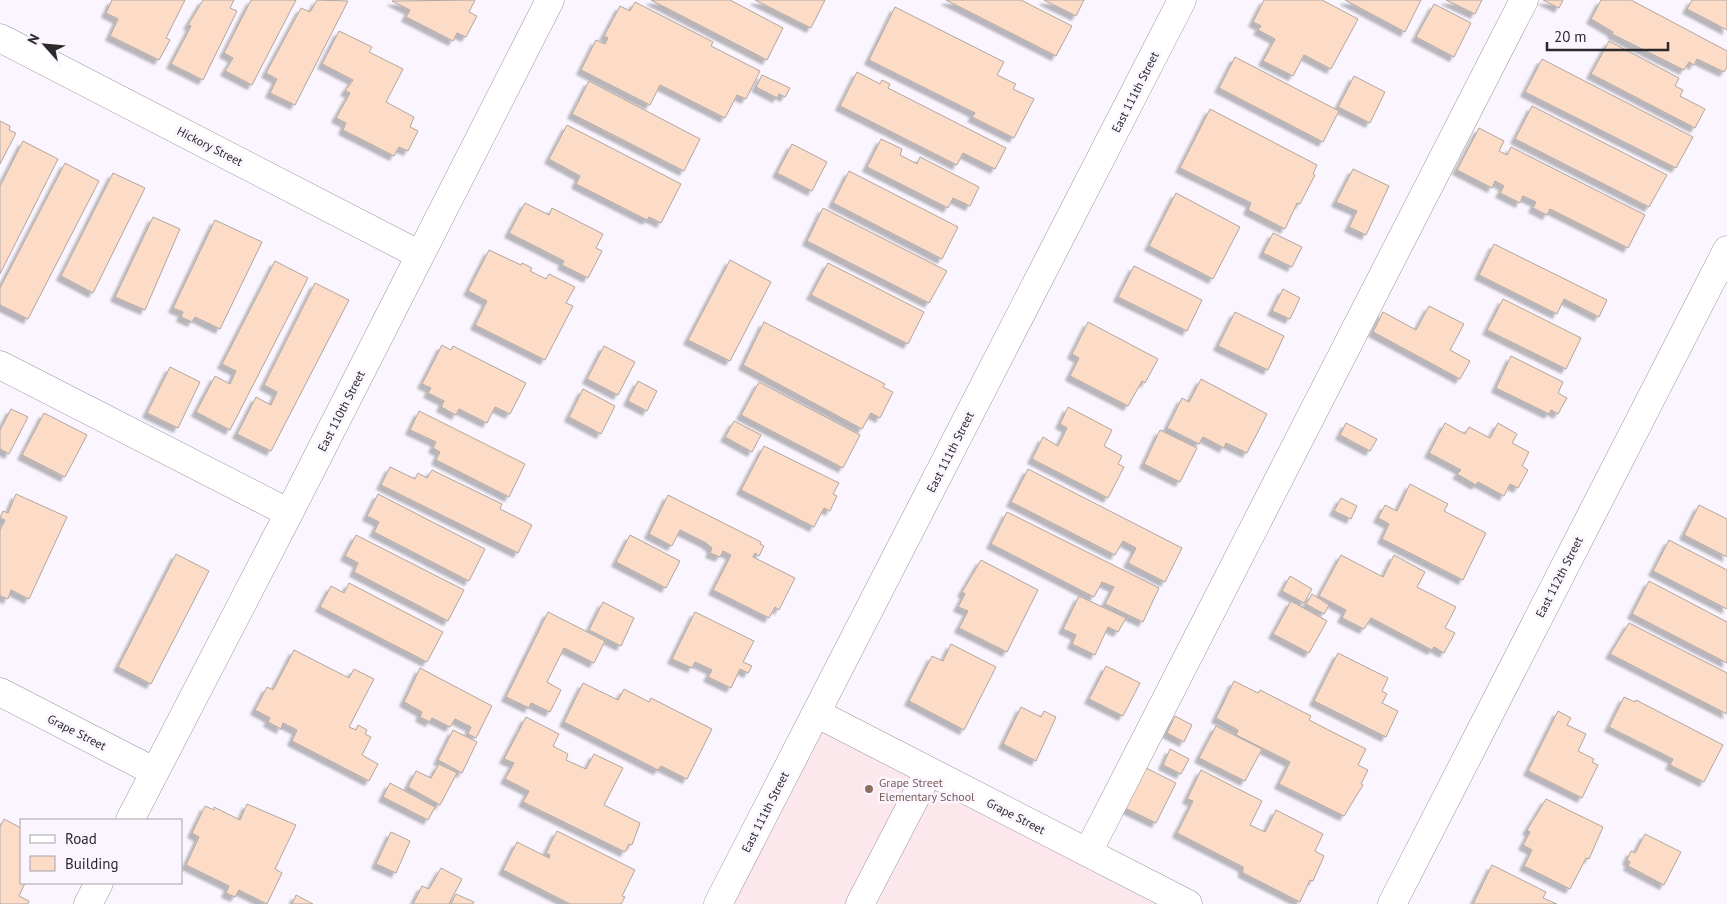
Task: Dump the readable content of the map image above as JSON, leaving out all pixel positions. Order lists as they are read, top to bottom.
{
  "streets": {
    "street": [
      "East 111th Street",
      "Hickory Street",
      "East 110th Street",
      "East 112th Street",
      "Grape Street"
    ]
  },
  "crossings": [
    ["East 111th Street", "Grape Street"],
    ["Hickory Street", "East 110th Street"],
    ["East 110th Street", "Grape Street"]
  ],
  "places": ["Grape Street Elementary School"],
  "legend": ["Road", "Building"],
  "scale_bar": "20 m",
  "north": "top left"
}
